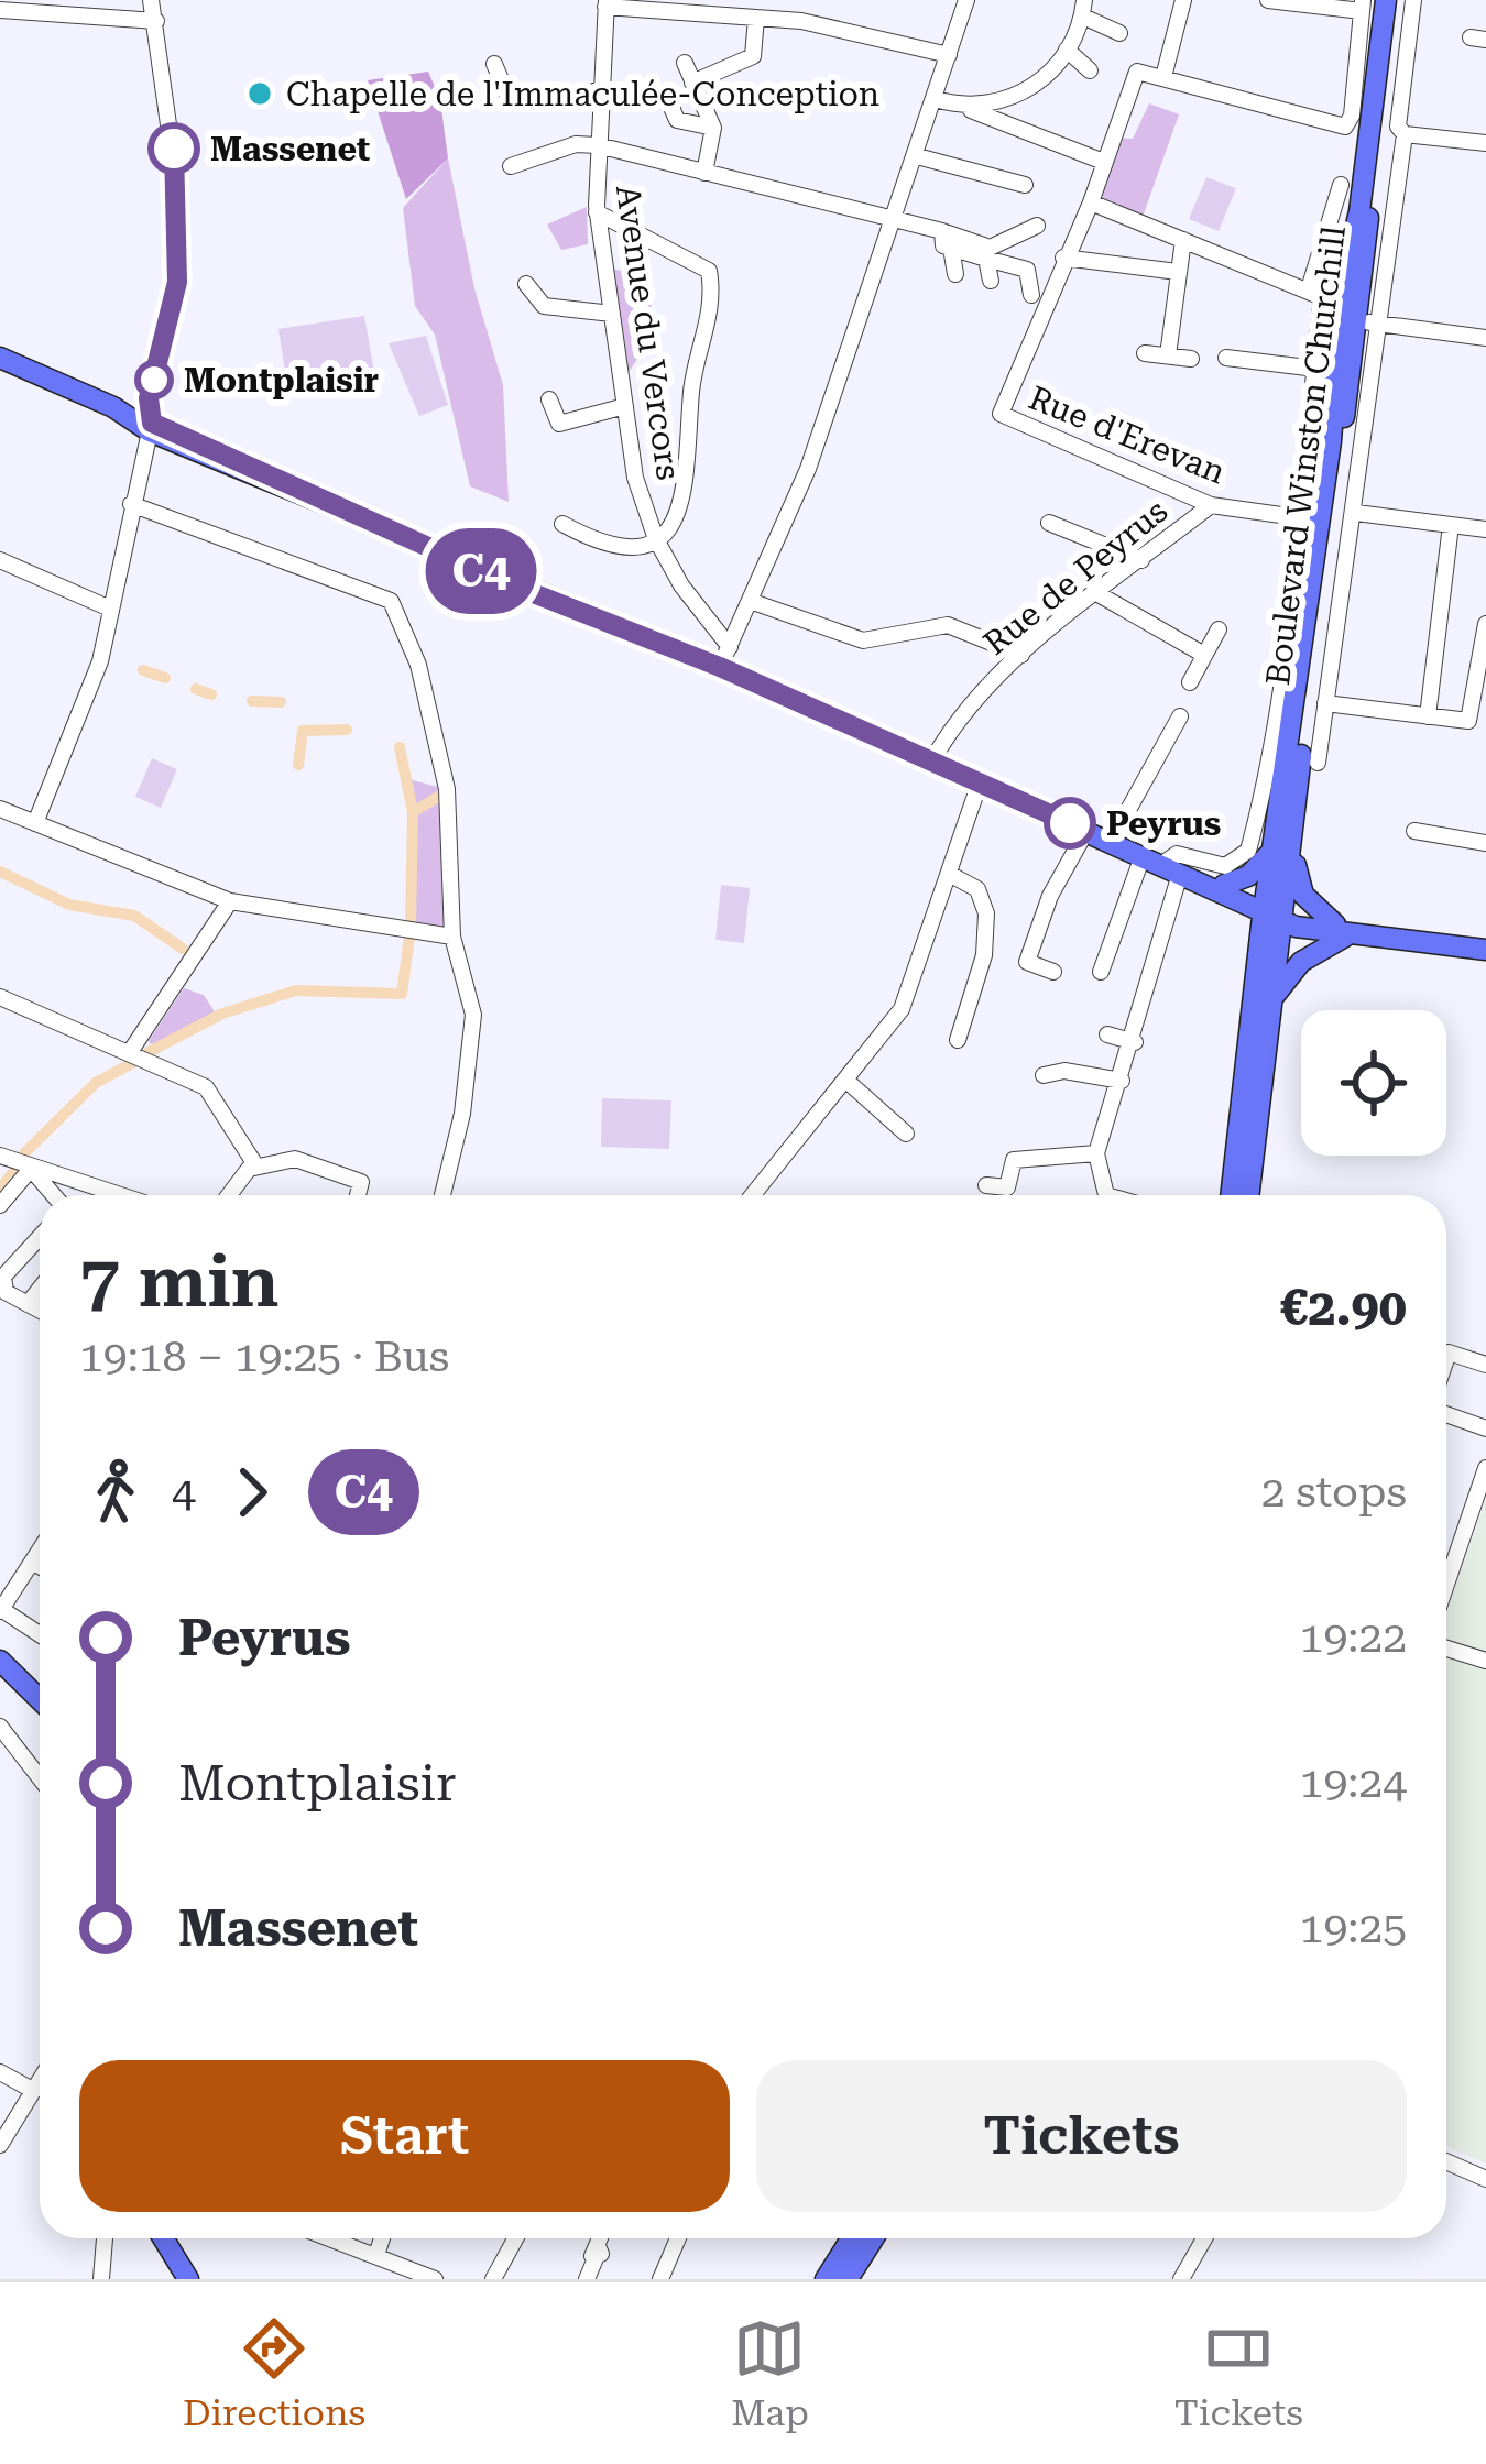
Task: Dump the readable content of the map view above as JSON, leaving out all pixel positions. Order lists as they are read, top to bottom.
{
  "streets": {
    "main road": ["Boulevard Winston Churchill"],
    "street": ["Avenue du Vercors", "Rue d'Erevan", "Rue de Peyrus"]
  },
  "crossings": [
    ["Rue d'Erevan", "Rue de Peyrus"]
  ],
  "places": [
    "Chapelle de l'Immaculée-Conception",
    "Massenet",
    "Montplaisir",
    "Peyrus"
  ],
  "lines": ["bus line C4"],
  "page": {
    "on_map": "C4",
    "heading": ["7 min", "19:18 – 19:25 · Bus", "€2.90"],
    "legs": ["4", "C4", "2 stops"],
    "list": [
      {
        "name": "Peyrus",
        "value": "19:22"
      },
      {
        "name": "Montplaisir",
        "value": "19:24"
      },
      {
        "name": "Massenet",
        "value": "19:25"
      }
    ],
    "buttons": ["Start", "Tickets"],
    "tabs": ["Directions", "Map", "Tickets"]
  }
}
